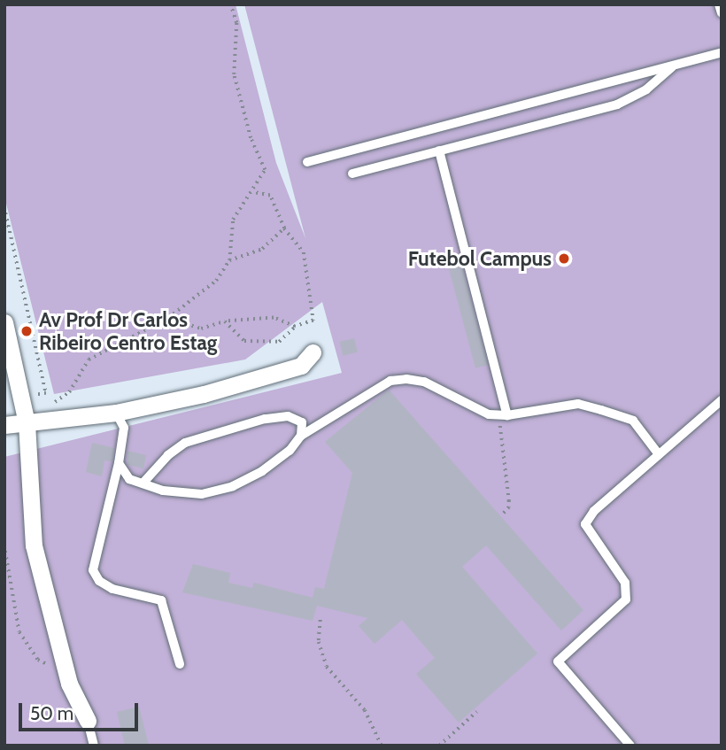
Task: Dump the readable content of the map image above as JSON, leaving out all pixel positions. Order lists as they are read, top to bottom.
{
  "places": ["Futebol Campus", "Av Prof Dr Carlos Ribeiro Centro Estag"],
  "scale_bar": "50 m"
}
